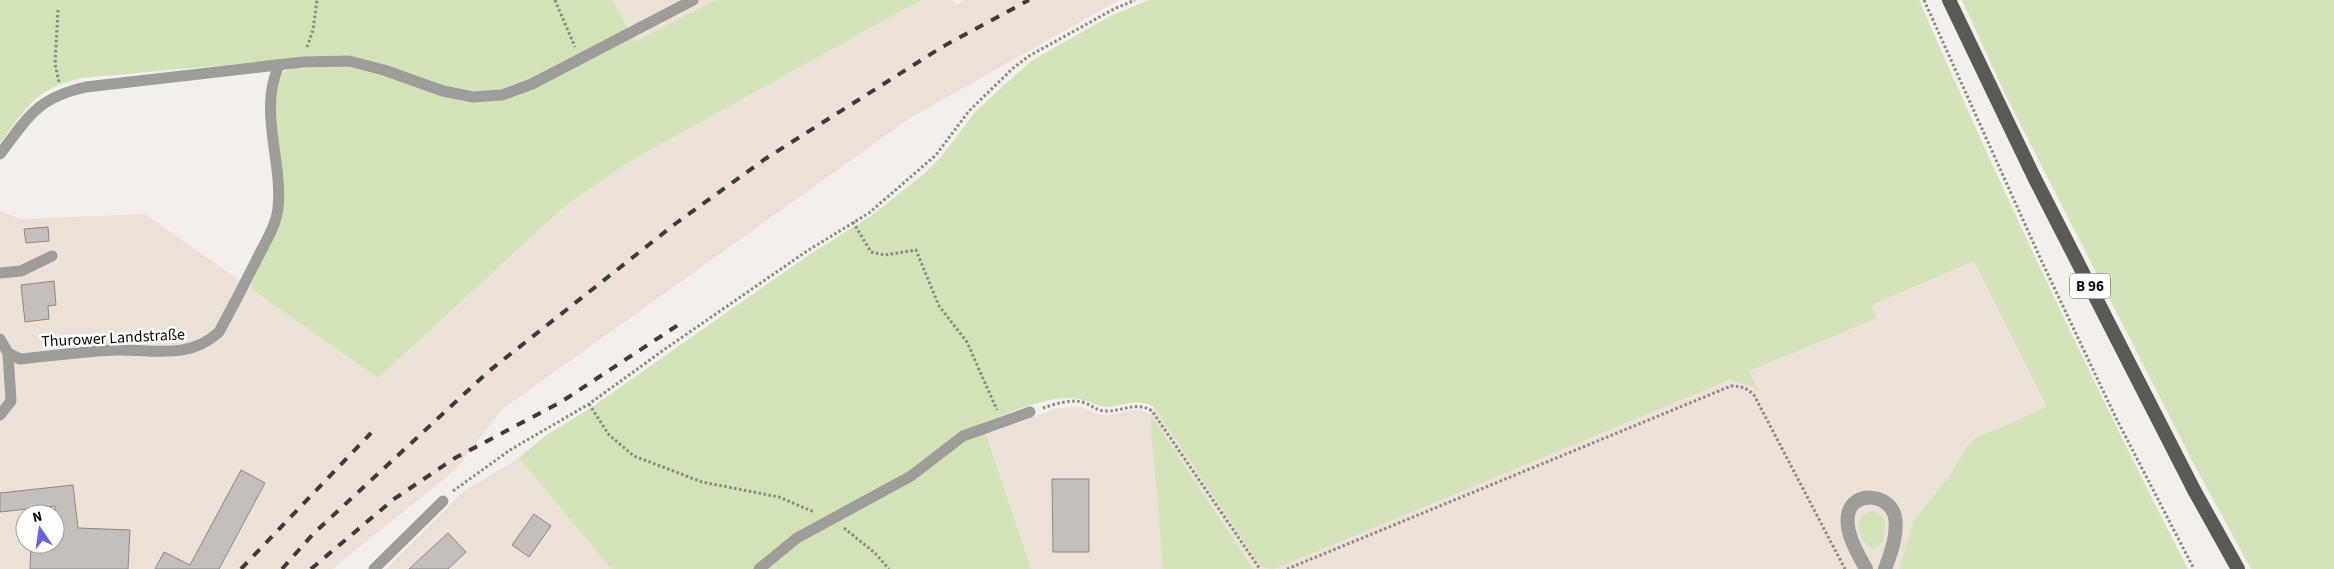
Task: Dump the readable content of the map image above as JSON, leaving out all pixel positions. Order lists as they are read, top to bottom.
{
  "streets": {
    "main road": ["B 96"],
    "lane": ["Thurower Landstraße"]
  },
  "north": "top"
}
